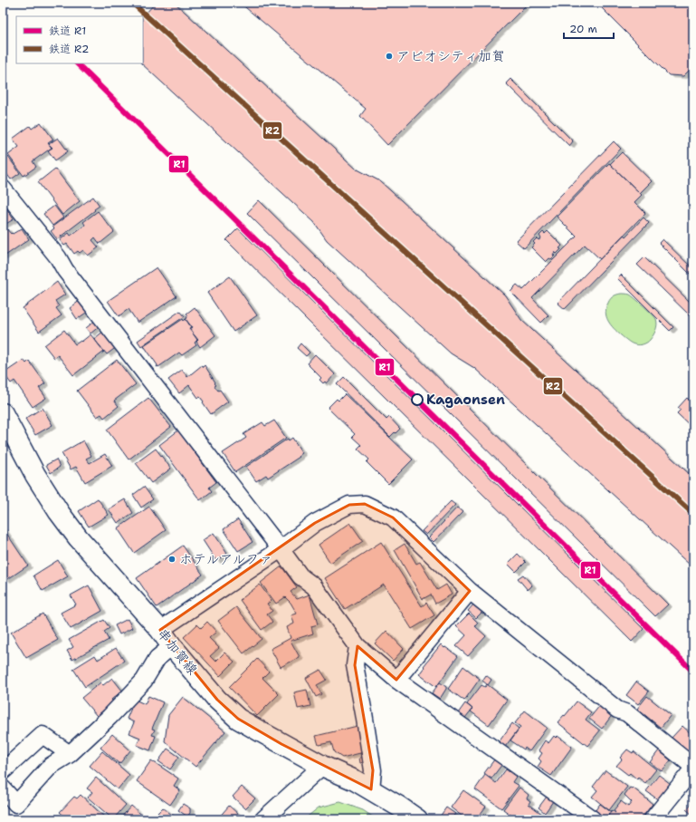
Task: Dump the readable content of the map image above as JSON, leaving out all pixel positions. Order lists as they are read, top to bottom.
{
  "streets": {
    "main road": ["串加賀線"]
  },
  "places": ["アビオシティ加賀", "Kagaonsen", "ホテルアルファ"],
  "lines": ["rail line R2", "rail line R1"],
  "legend": ["鉄道 R1", "鉄道 R2"],
  "scale_bar": "20 m"
}
